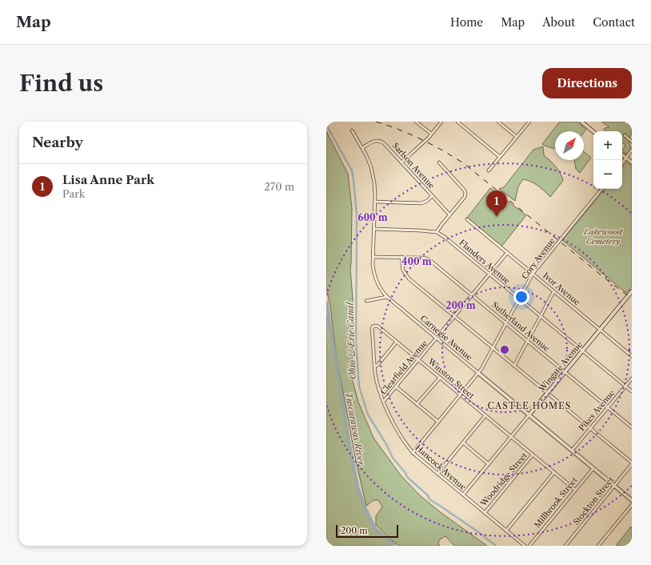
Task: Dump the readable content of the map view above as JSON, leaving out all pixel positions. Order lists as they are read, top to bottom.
{
  "streets": {
    "street": [
      "Sarlson Avenue",
      "Cory Avenue",
      "Flanders Avenue",
      "Ivor Avenue",
      "Sutherland Avenue",
      "Carnegie Avenue",
      "Wingate Avenue",
      "Clearfield Avenue",
      "Winston Street",
      "Pikes Avenue",
      "Hancock Avenue",
      "Woodridge Street",
      "Stockton Street",
      "Millbrook Street"
    ]
  },
  "crossings": [
    ["Sarlson Avenue", "Carnegie Avenue"],
    ["Cory Avenue", "Flanders Avenue"],
    ["Cory Avenue", "Ivor Avenue"],
    ["Cory Avenue", "Sutherland Avenue"],
    ["Cory Avenue", "Carnegie Avenue"],
    ["Cory Avenue", "Winston Street"],
    ["Cory Avenue", "Hancock Avenue"],
    ["Flanders Avenue", "Carnegie Avenue"],
    ["Flanders Avenue", "Wingate Avenue"],
    ["Flanders Avenue", "Clearfield Avenue"],
    ["Flanders Avenue", "Pikes Avenue"],
    ["Ivor Avenue", "Wingate Avenue"],
    ["Ivor Avenue", "Clearfield Avenue"],
    ["Sutherland Avenue", "Carnegie Avenue"],
    ["Sutherland Avenue", "Wingate Avenue"],
    ["Sutherland Avenue", "Clearfield Avenue"],
    ["Sutherland Avenue", "Pikes Avenue"],
    ["Carnegie Avenue", "Wingate Avenue"],
    ["Carnegie Avenue", "Clearfield Avenue"],
    ["Carnegie Avenue", "Pikes Avenue"],
    ["Carnegie Avenue", "Stockton Street"],
    ["Carnegie Avenue", "Millbrook Street"],
    ["Wingate Avenue", "Winston Street"],
    ["Wingate Avenue", "Hancock Avenue"],
    ["Clearfield Avenue", "Winston Street"],
    ["Clearfield Avenue", "Hancock Avenue"],
    ["Winston Street", "Hancock Avenue"],
    ["Winston Street", "Woodridge Street"],
    ["Winston Street", "Millbrook Street"],
    ["Hancock Avenue", "Woodridge Street"]
  ],
  "districts": ["CASTLE HOMES"],
  "water": ["Ohio & Erie Canal", "Tuscarawas River"],
  "parks": ["Lakewood Cemetery"],
  "scale_bar": "200 m",
  "north": "top right",
  "page": {
    "header": "Map",
    "nav": [
      "Home",
      "Map",
      "About",
      "Contact"
    ],
    "buttons": "Directions",
    "title": "Find us",
    "heading": "Nearby",
    "map_buttons": ["+", "−"],
    "list": [
      {
        "mark": "1",
        "name": "Lisa Anne Park",
        "note": "Park",
        "value": "270 m"
      }
    ],
    "pins": "1",
    "scale": "200 m"
  },
  "rings": ["600 m", "400 m", "200 m"]
}
